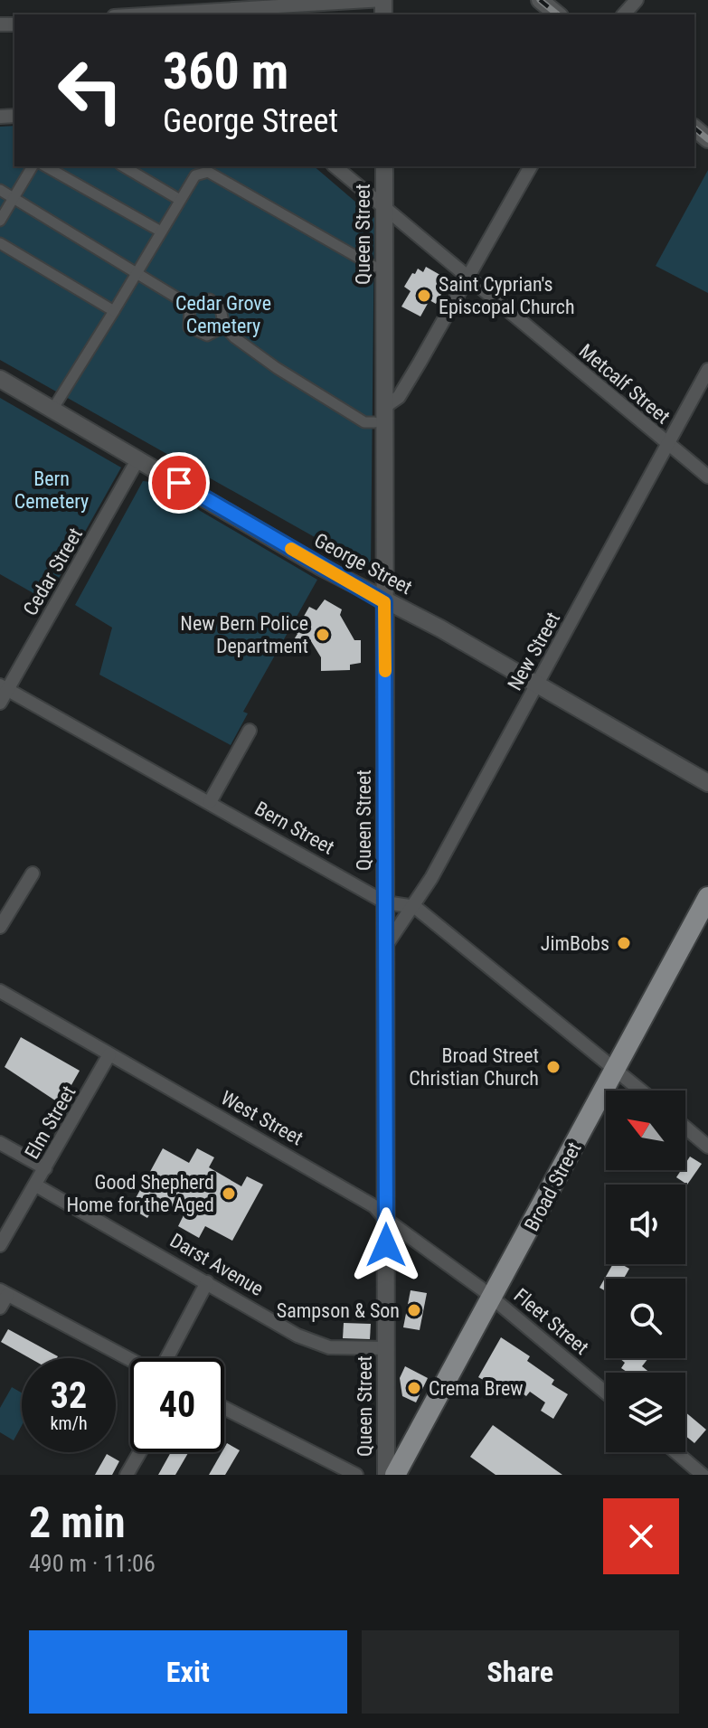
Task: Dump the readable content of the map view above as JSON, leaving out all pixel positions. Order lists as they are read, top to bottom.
{
  "streets": {
    "main road": ["Broad Street"],
    "street": [
      "Queen Street",
      "Metcalf Street",
      "George Street",
      "Cedar Street",
      "New Street",
      "Bern Street",
      "West Street",
      "Elm Street",
      "Darst Avenue",
      "Fleet Street"
    ]
  },
  "crossings": [
    ["Queen Street", "Metcalf Street"],
    ["Queen Street", "George Street"],
    ["Queen Street", "New Street"],
    ["Queen Street", "Bern Street"],
    ["Queen Street", "West Street"],
    ["Queen Street", "Darst Avenue"],
    ["Metcalf Street", "New Street"],
    ["George Street", "Cedar Street"],
    ["George Street", "New Street"],
    ["Cedar Street", "Bern Street"],
    ["New Street", "Bern Street"],
    ["West Street", "Elm Street"],
    ["West Street", "Broad Street"],
    ["West Street", "Fleet Street"],
    ["Elm Street", "Darst Avenue"],
    ["Broad Street", "Fleet Street"]
  ],
  "parks": ["Cedar Grove Cemetery", "Bern Cemetery"],
  "places": [
    "Saint Cyprian's Episcopal Church",
    "New Bern Police Department",
    "JimBobs",
    "Broad Street Christian Church",
    "Good Shepherd Home for the Aged",
    "Sampson & Son",
    "Crema Brew"
  ],
  "north": "top left",
  "page": {
    "turn": ["360 m", "George Street"],
    "speed": "32 km/h",
    "limit": "40",
    "heading": ["2 min", "490 m · 11:06"],
    "buttons": ["Exit", "Share"]
  }
}
